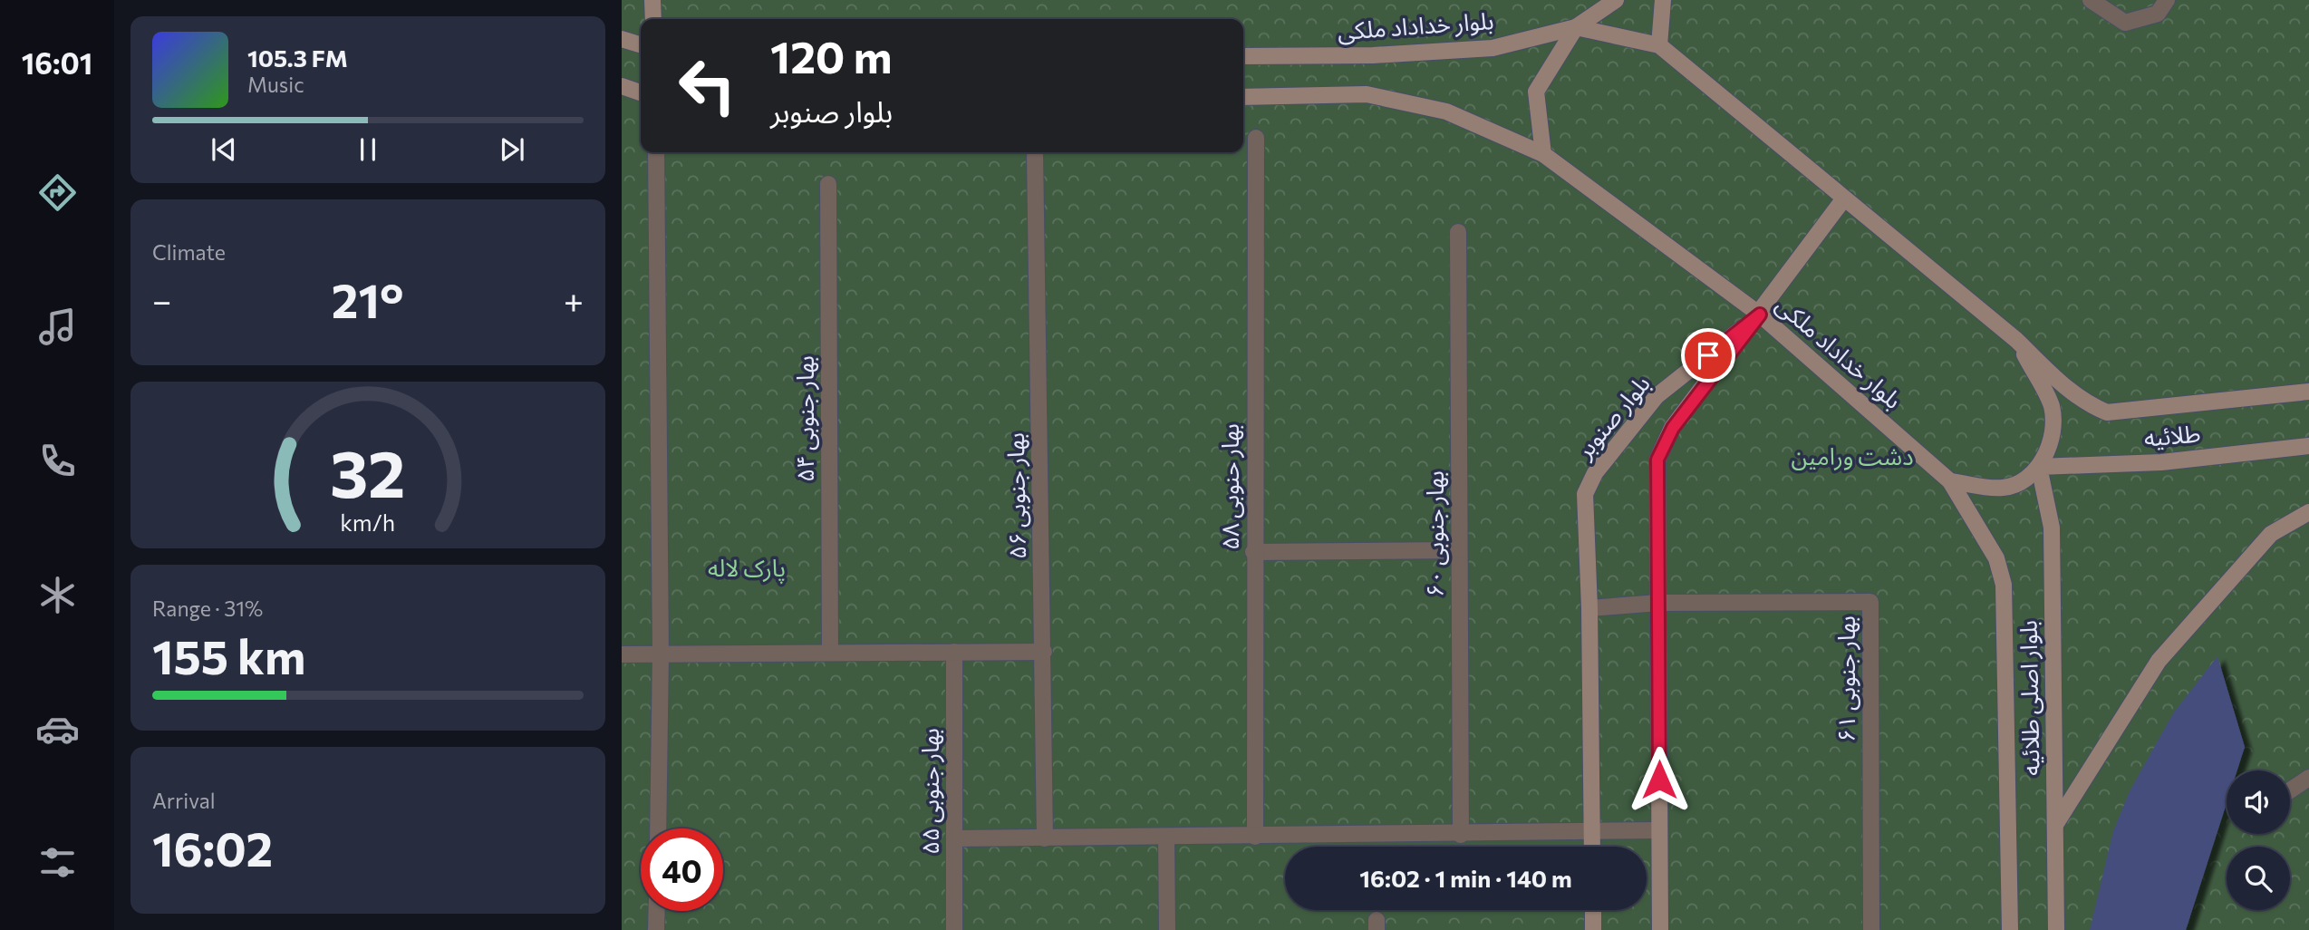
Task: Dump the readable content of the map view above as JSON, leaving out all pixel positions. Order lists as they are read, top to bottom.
{
  "streets": {
    "street": [
      "بلوار خداداد ملکی",
      "بلوار صنوبر",
      "بهار جنوبی ۵۴",
      "طلائیه",
      "بهار حنوبی ۵۸",
      "بهار جنوبی ۵۶",
      "بهار جنوبی ۶۰",
      "بهار جنوبی ۶۱",
      "بلوار اصلی طلائیه",
      "بهار جنوبی ۵۵"
    ]
  },
  "crossings": [
    ["بلوار خداداد ملکی", "بلوار صنوبر"],
    ["بلوار خداداد ملکی", "طلائیه"],
    ["طلائیه", "بلوار اصلی طلائیه"]
  ],
  "parks": ["دشت ورامین", "پارک لاله"],
  "page": {
    "tabs": "16:01",
    "turn": ["120 m", "بلوار صنوبر"],
    "song": ["105.3 FM", "Music"],
    "tile": [
      "Climate",
      ["Range · 31%", "155 km"],
      ["Arrival", "16:02"]
    ],
    "heat": ["−", "21°", "+"],
    "limit": "40",
    "trip": "16:02 · 1 min · 140 m",
    "gauge": ["32", "km/h"]
  }
}
